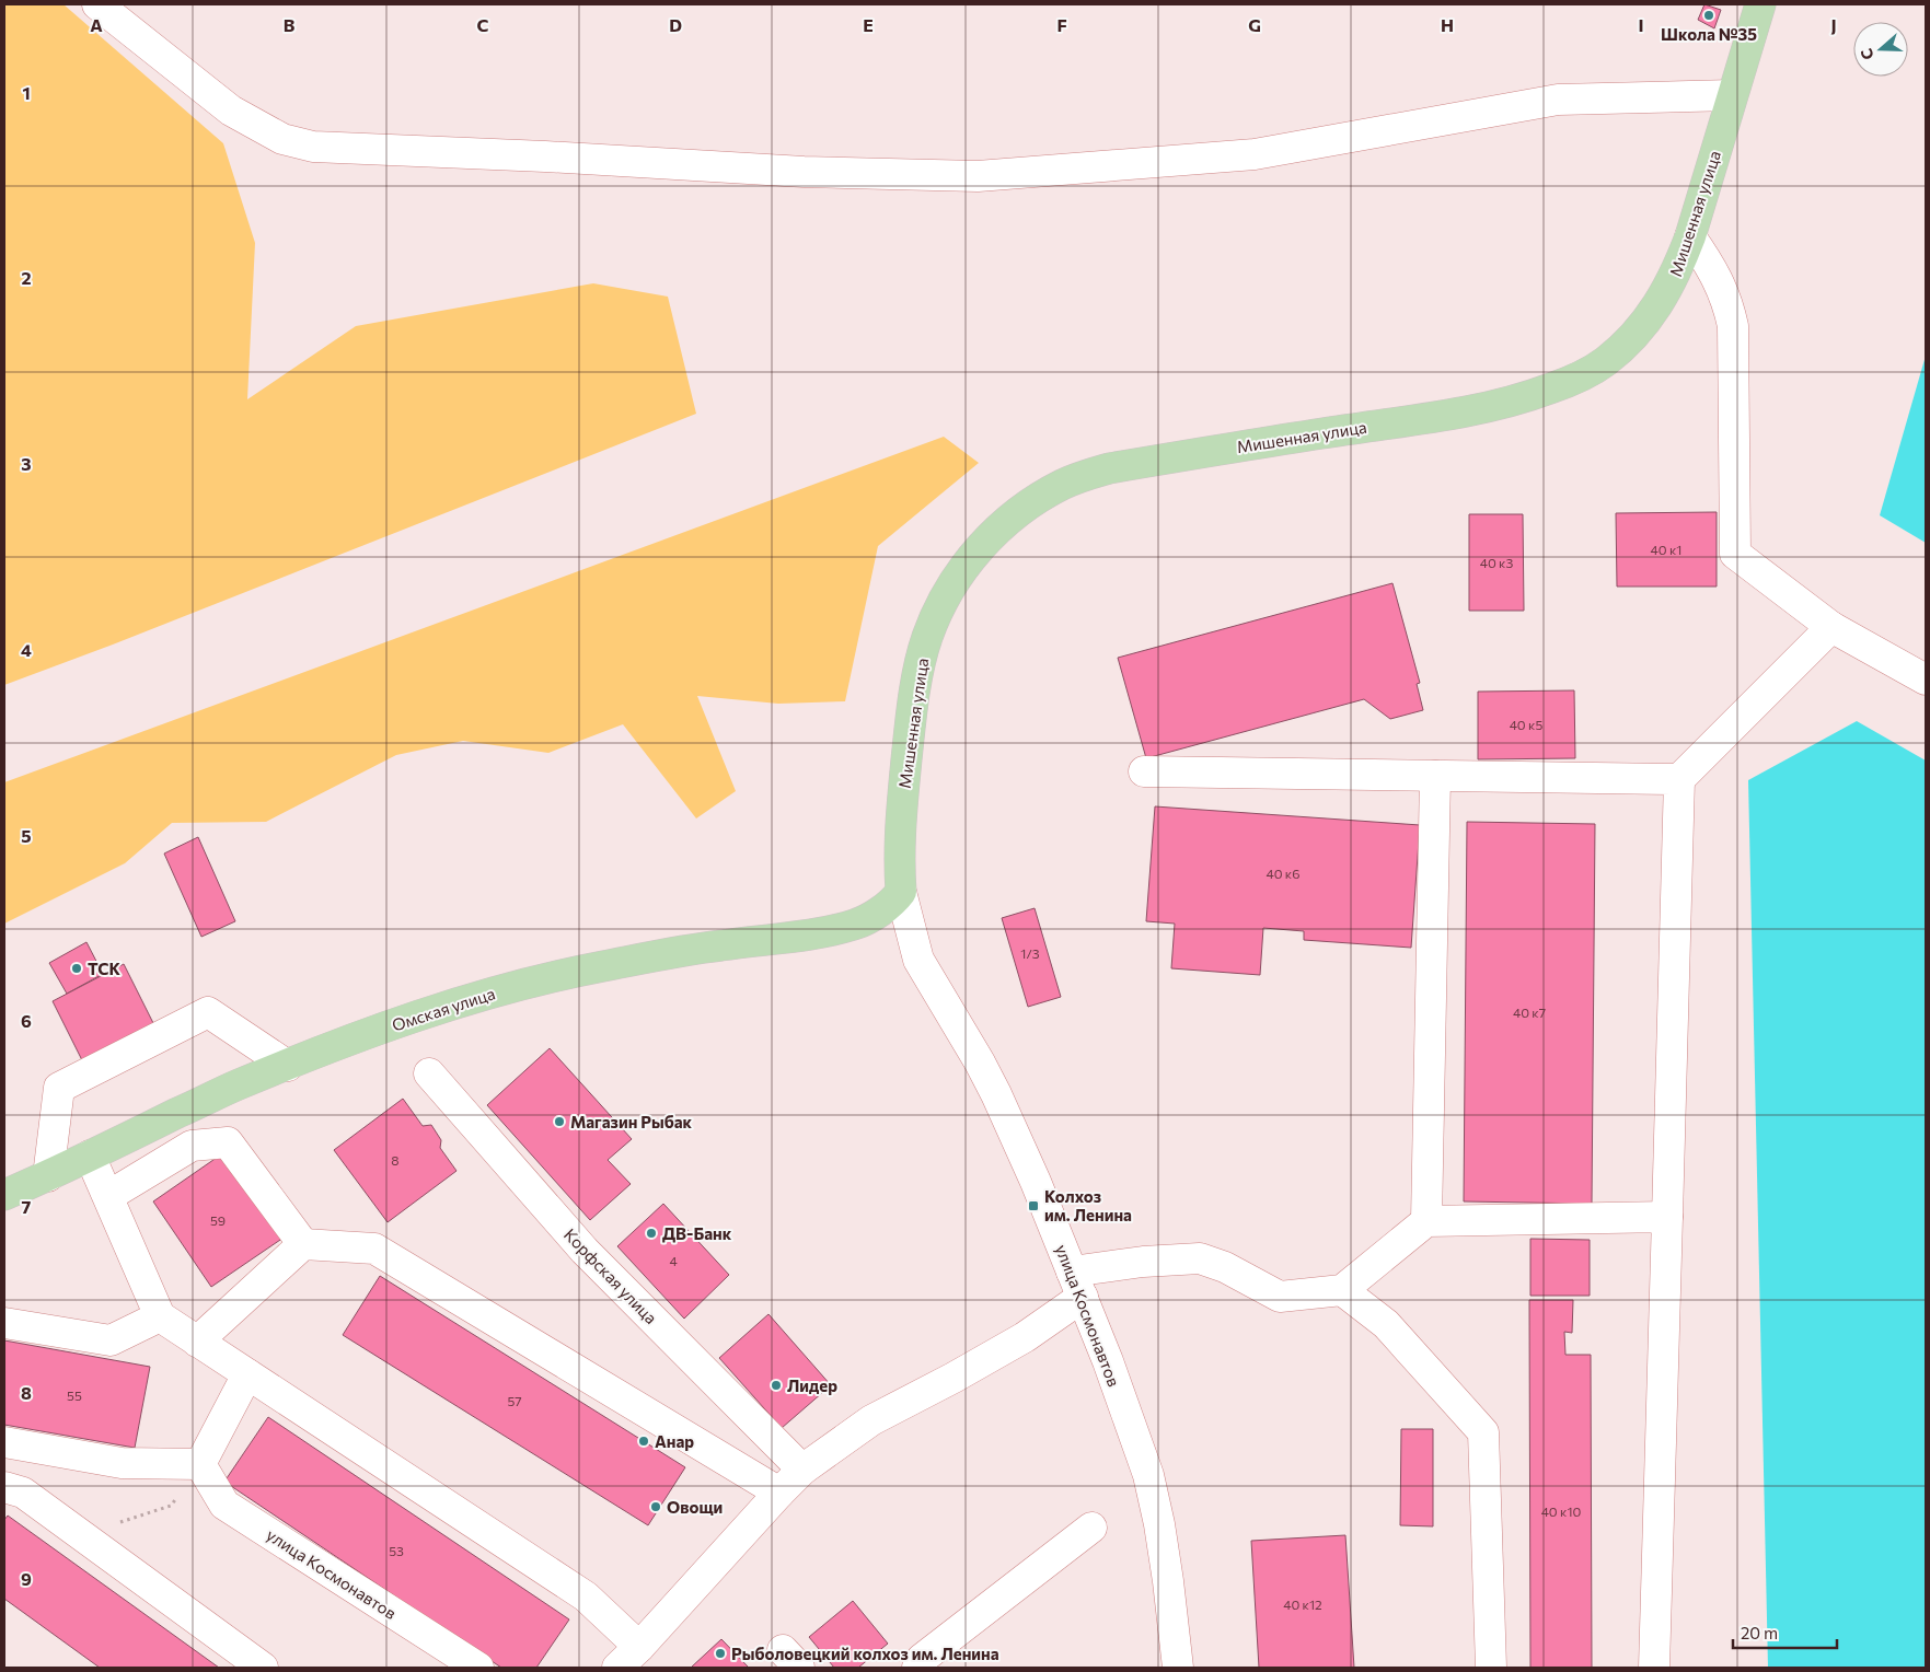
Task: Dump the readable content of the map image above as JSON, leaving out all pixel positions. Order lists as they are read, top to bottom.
{
  "streets": {
    "main road": ["Мишенная улица", "Омская улица"],
    "street": ["Корфская улица", "улица Космонавтов"]
  },
  "crossings": [
    ["Мишенная улица", "Омская улица"],
    ["Мишенная улица", "улица Космонавтов"],
    ["Омская улица", "улица Космонавтов"]
  ],
  "places": {
    "other": [
      "Школа №35",
      "TCK",
      "Магазин Рыбак",
      "ДВ-Банк",
      "Лидер",
      "Анар",
      "Овощи",
      "Рыболовецкий колхоз им. Ленина"
    ],
    "transit": ["Колхоз им. Ленина"]
  },
  "house_numbers": [
    "40 к1",
    "40 к3",
    "40 к5",
    "40 к6",
    "1/3",
    "40 к7",
    "8",
    "59",
    "4",
    "55",
    "57",
    "40 к10",
    "53",
    "40 к12"
  ],
  "scale_bar": "20 m",
  "north": "left",
  "grid": {
    "columns": [
      "A",
      "B",
      "C",
      "D",
      "E",
      "F",
      "G",
      "H",
      "I",
      "J"
    ],
    "rows": [
      "1",
      "2",
      "3",
      "4",
      "5",
      "6",
      "7",
      "8",
      "9"
    ]
  }
}
